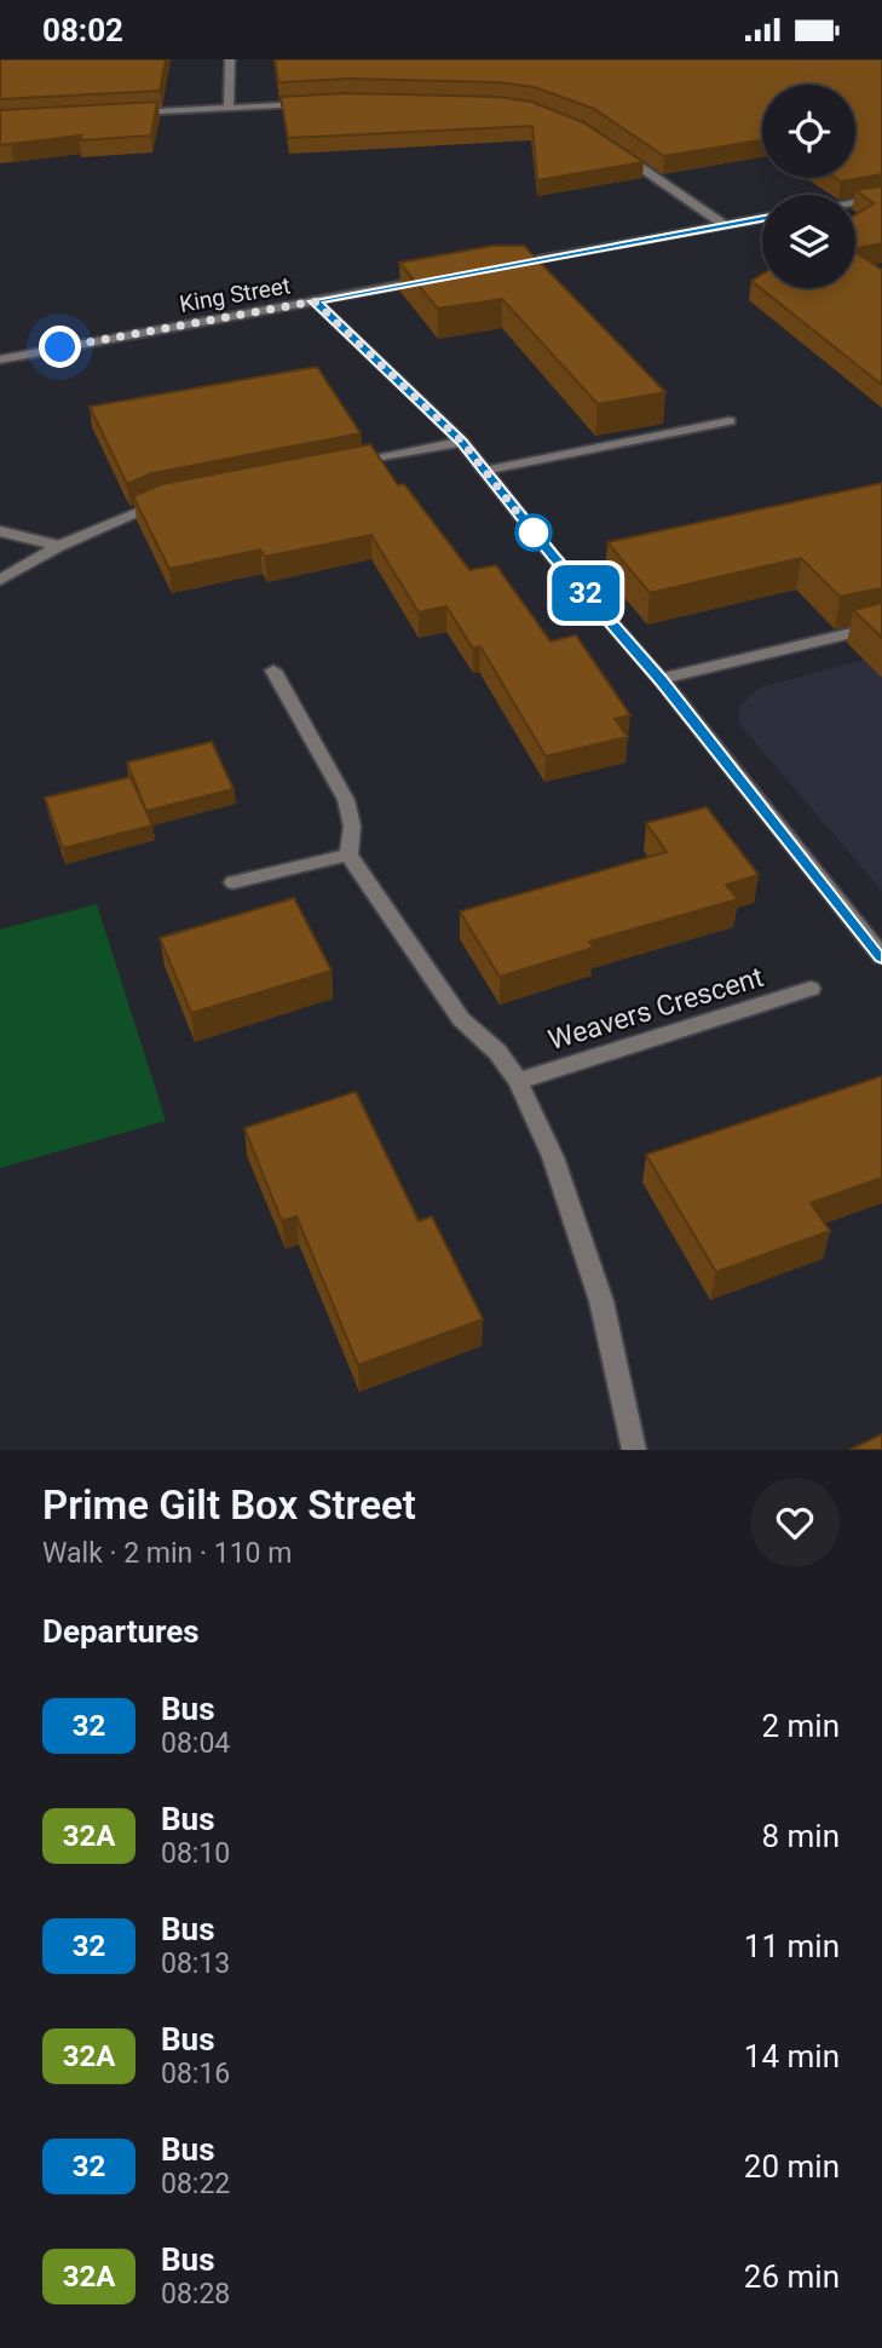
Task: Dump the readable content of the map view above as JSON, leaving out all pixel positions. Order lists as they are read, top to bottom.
{
  "streets": {
    "street": ["King Street", "Weavers Crescent"]
  },
  "lines": ["bus line 32"],
  "page": {
    "status": "08:02",
    "on_map": "32",
    "heading": [
      ["Prime Gilt Box Street", "Walk · 2 min · 110 m"],
      "Departures"
    ],
    "list": [
      {
        "mark": "32",
        "name": "Bus",
        "note": "08:04",
        "value": "2 min"
      },
      {
        "mark": "32A",
        "name": "Bus",
        "note": "08:10",
        "value": "8 min"
      },
      {
        "mark": "32",
        "name": "Bus",
        "note": "08:13",
        "value": "11 min"
      },
      {
        "mark": "32A",
        "name": "Bus",
        "note": "08:16",
        "value": "14 min"
      },
      {
        "mark": "32",
        "name": "Bus",
        "note": "08:22",
        "value": "20 min"
      },
      {
        "mark": "32A",
        "name": "Bus",
        "note": "08:28",
        "value": "26 min"
      }
    ]
  }
}
